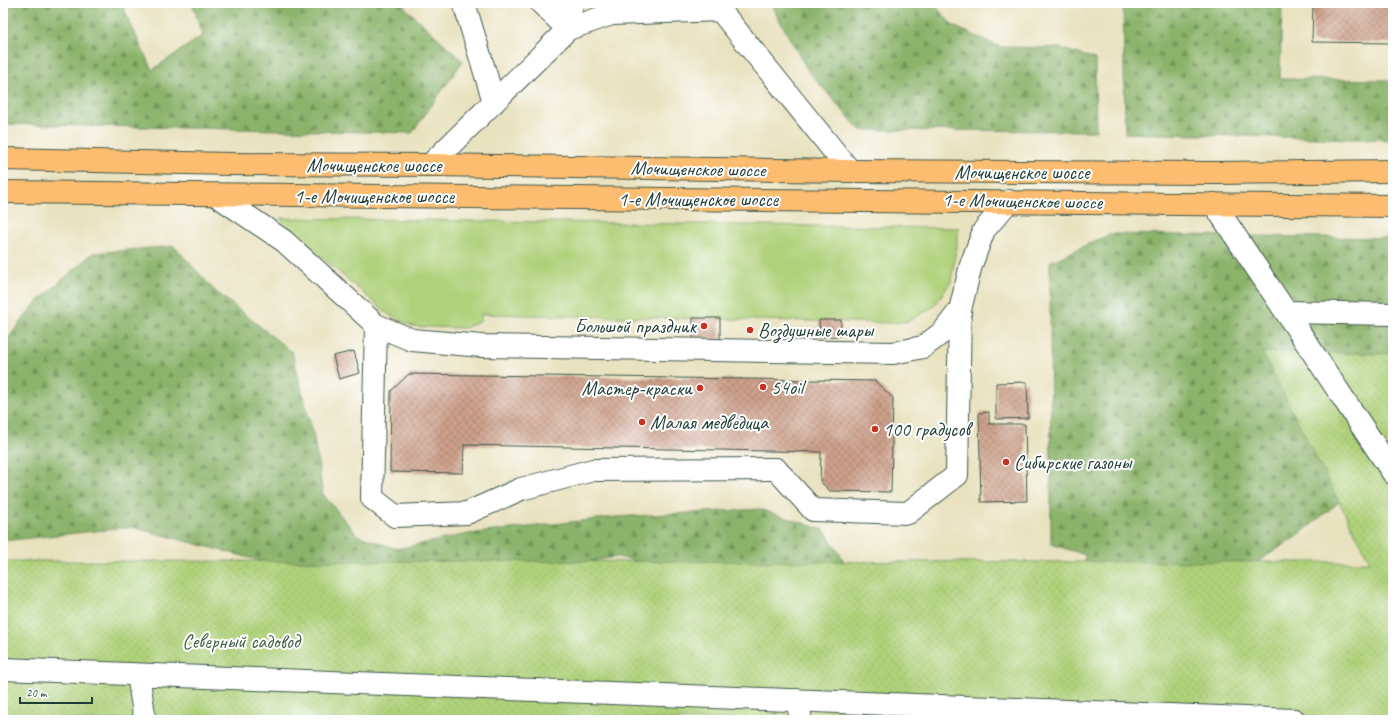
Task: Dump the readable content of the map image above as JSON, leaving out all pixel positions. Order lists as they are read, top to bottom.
{
  "streets": {
    "main road": ["Мочищенское шоссе", "1-е Мочищенское шоссе"]
  },
  "parks": ["Северный садовод"],
  "places": [
    "Большой праздник",
    "Воздушные шары",
    "54oil",
    "Мастер-краски",
    "Малая медведица",
    "100 градусов",
    "Сибирские газоны"
  ],
  "scale_bar": "20 m"
}
